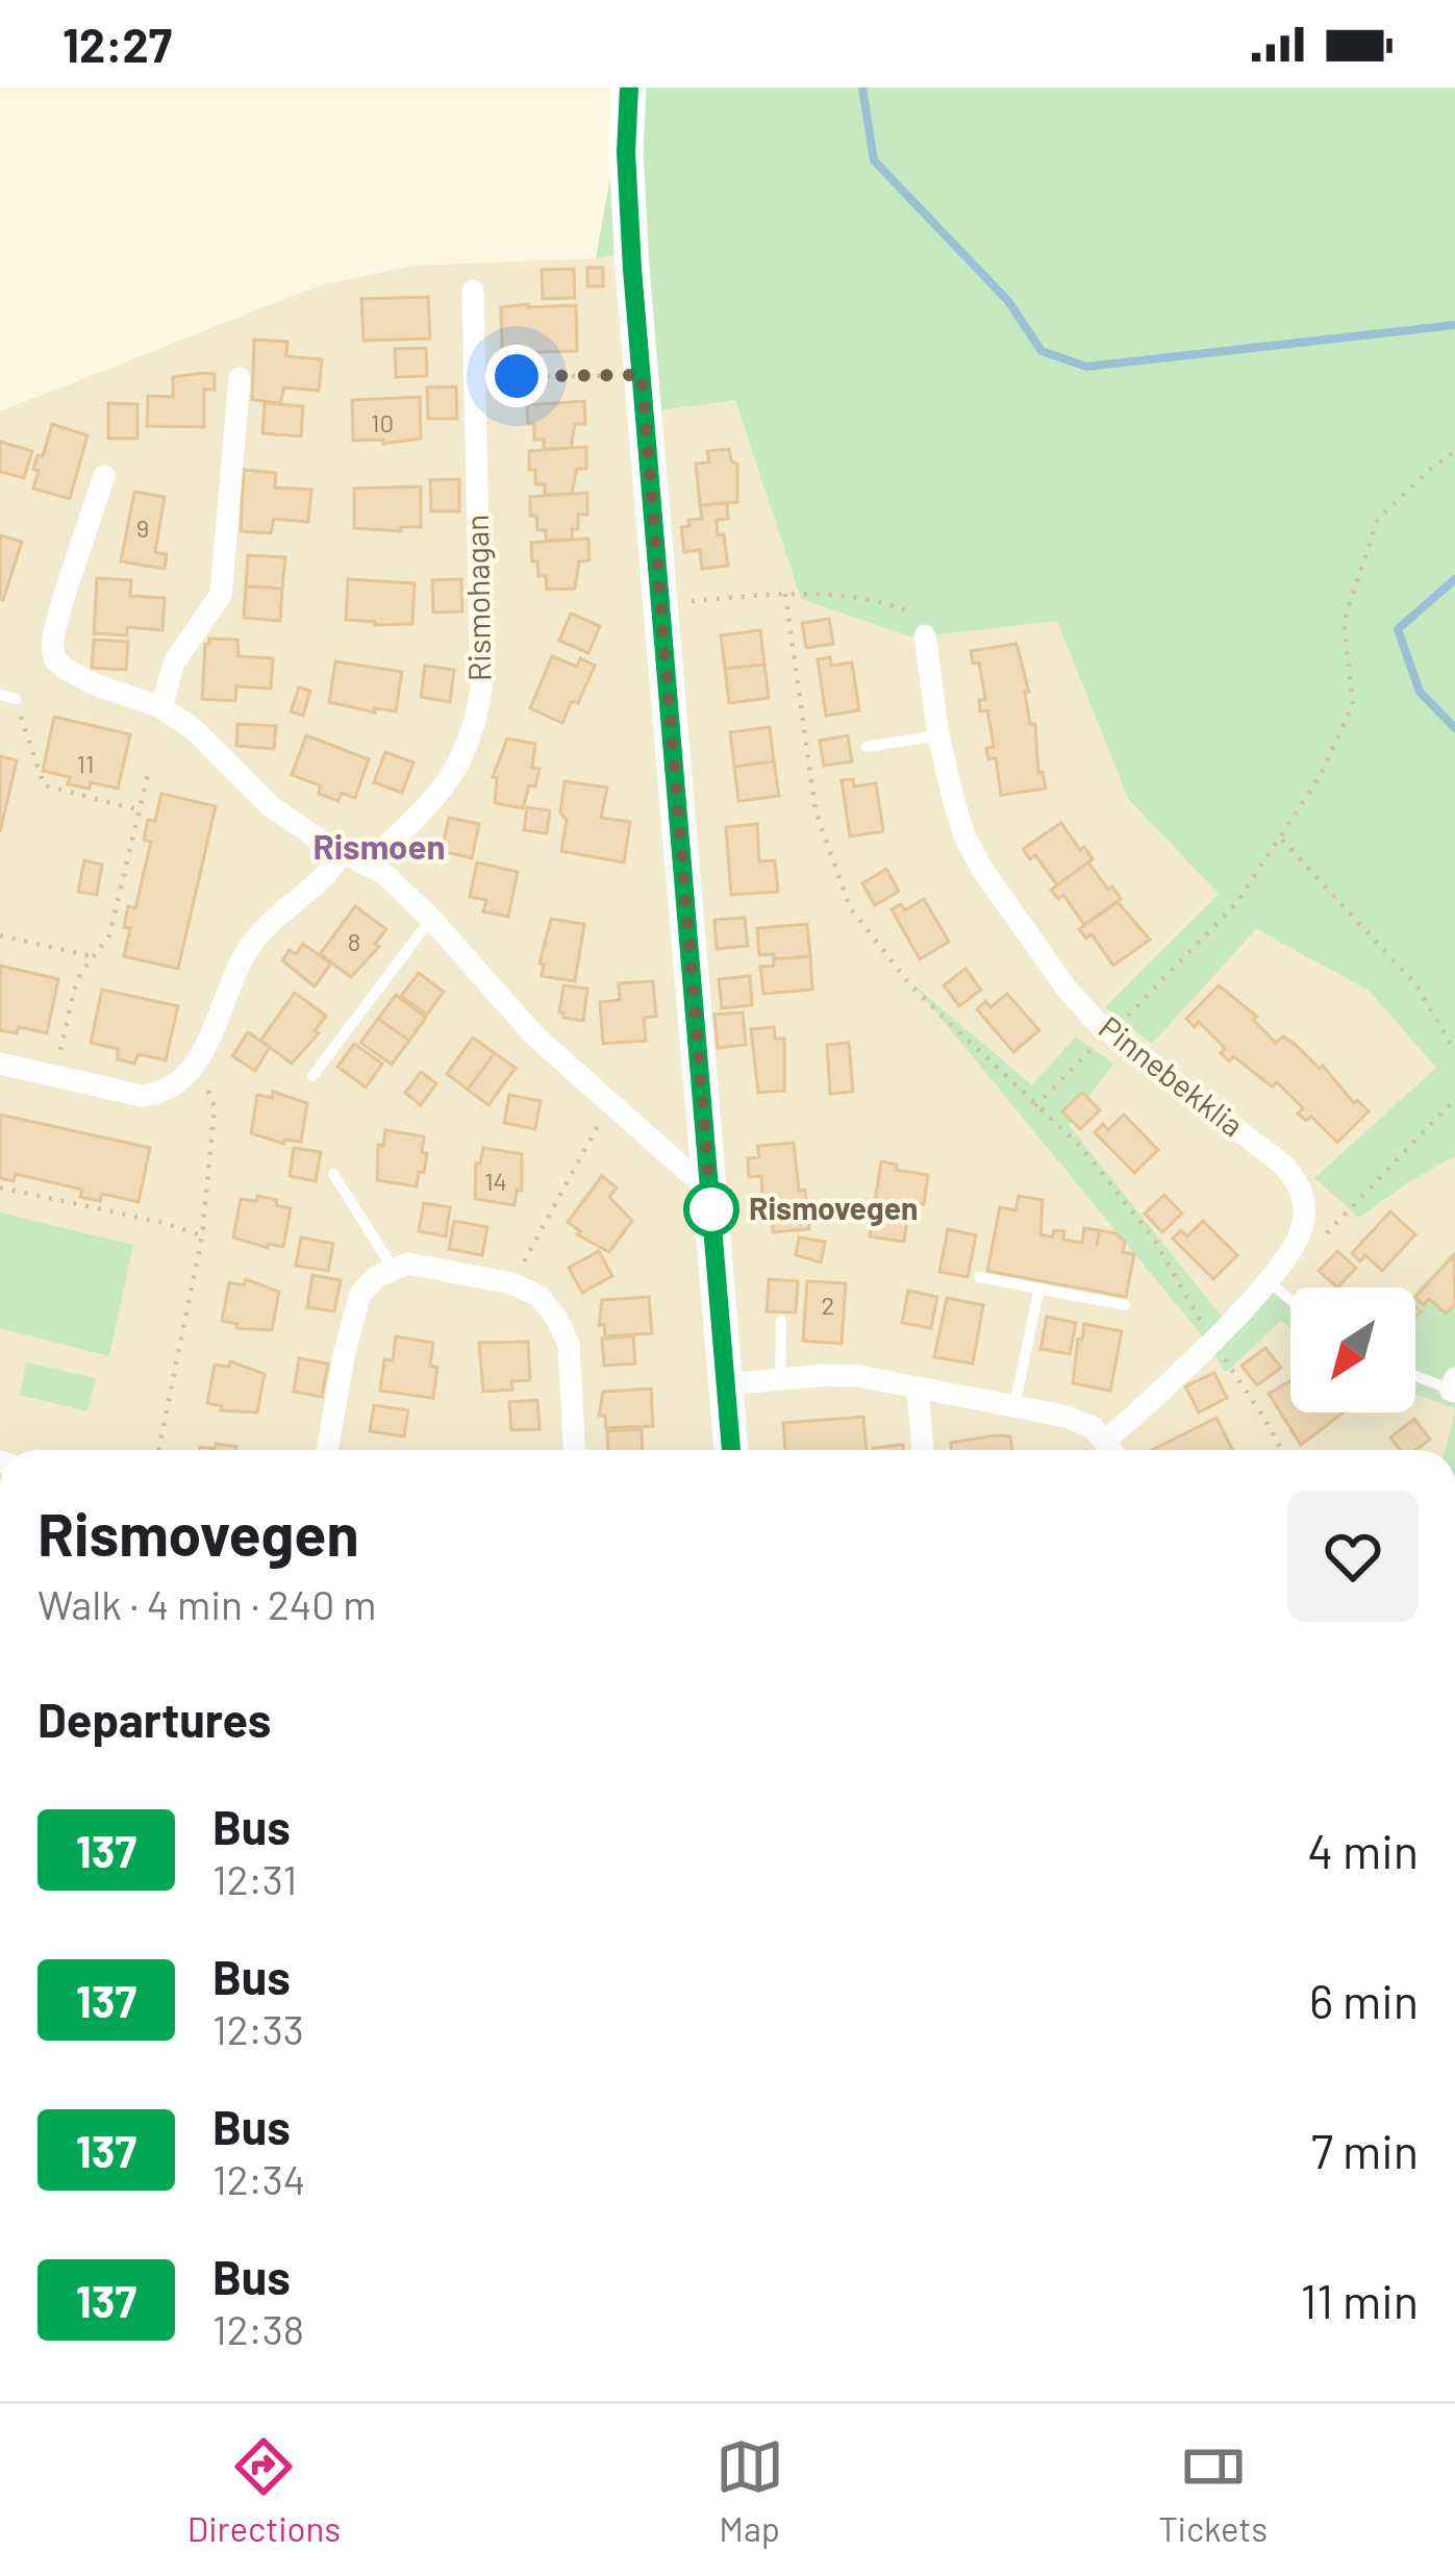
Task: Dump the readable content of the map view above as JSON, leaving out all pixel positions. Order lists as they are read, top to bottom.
{
  "streets": {
    "street": ["Rismohagan", "Pinnebekklia"]
  },
  "districts": ["Rismoen"],
  "places": ["Rismovegen"],
  "lines": ["bus line 137"],
  "house_numbers": [
    "10",
    "9",
    "11",
    "8",
    "14",
    "2"
  ],
  "north": "bottom left",
  "page": {
    "status": "12:27",
    "heading": [
      ["Rismovegen", "Walk · 4 min · 240 m"],
      "Departures"
    ],
    "list": [
      {
        "mark": "137",
        "name": "Bus",
        "note": "12:31",
        "value": "4 min"
      },
      {
        "mark": "137",
        "name": "Bus",
        "note": "12:33",
        "value": "6 min"
      },
      {
        "mark": "137",
        "name": "Bus",
        "note": "12:34",
        "value": "7 min"
      },
      {
        "mark": "137",
        "name": "Bus",
        "note": "12:38",
        "value": "11 min"
      }
    ],
    "tabs": ["Directions", "Map", "Tickets"]
  }
}
